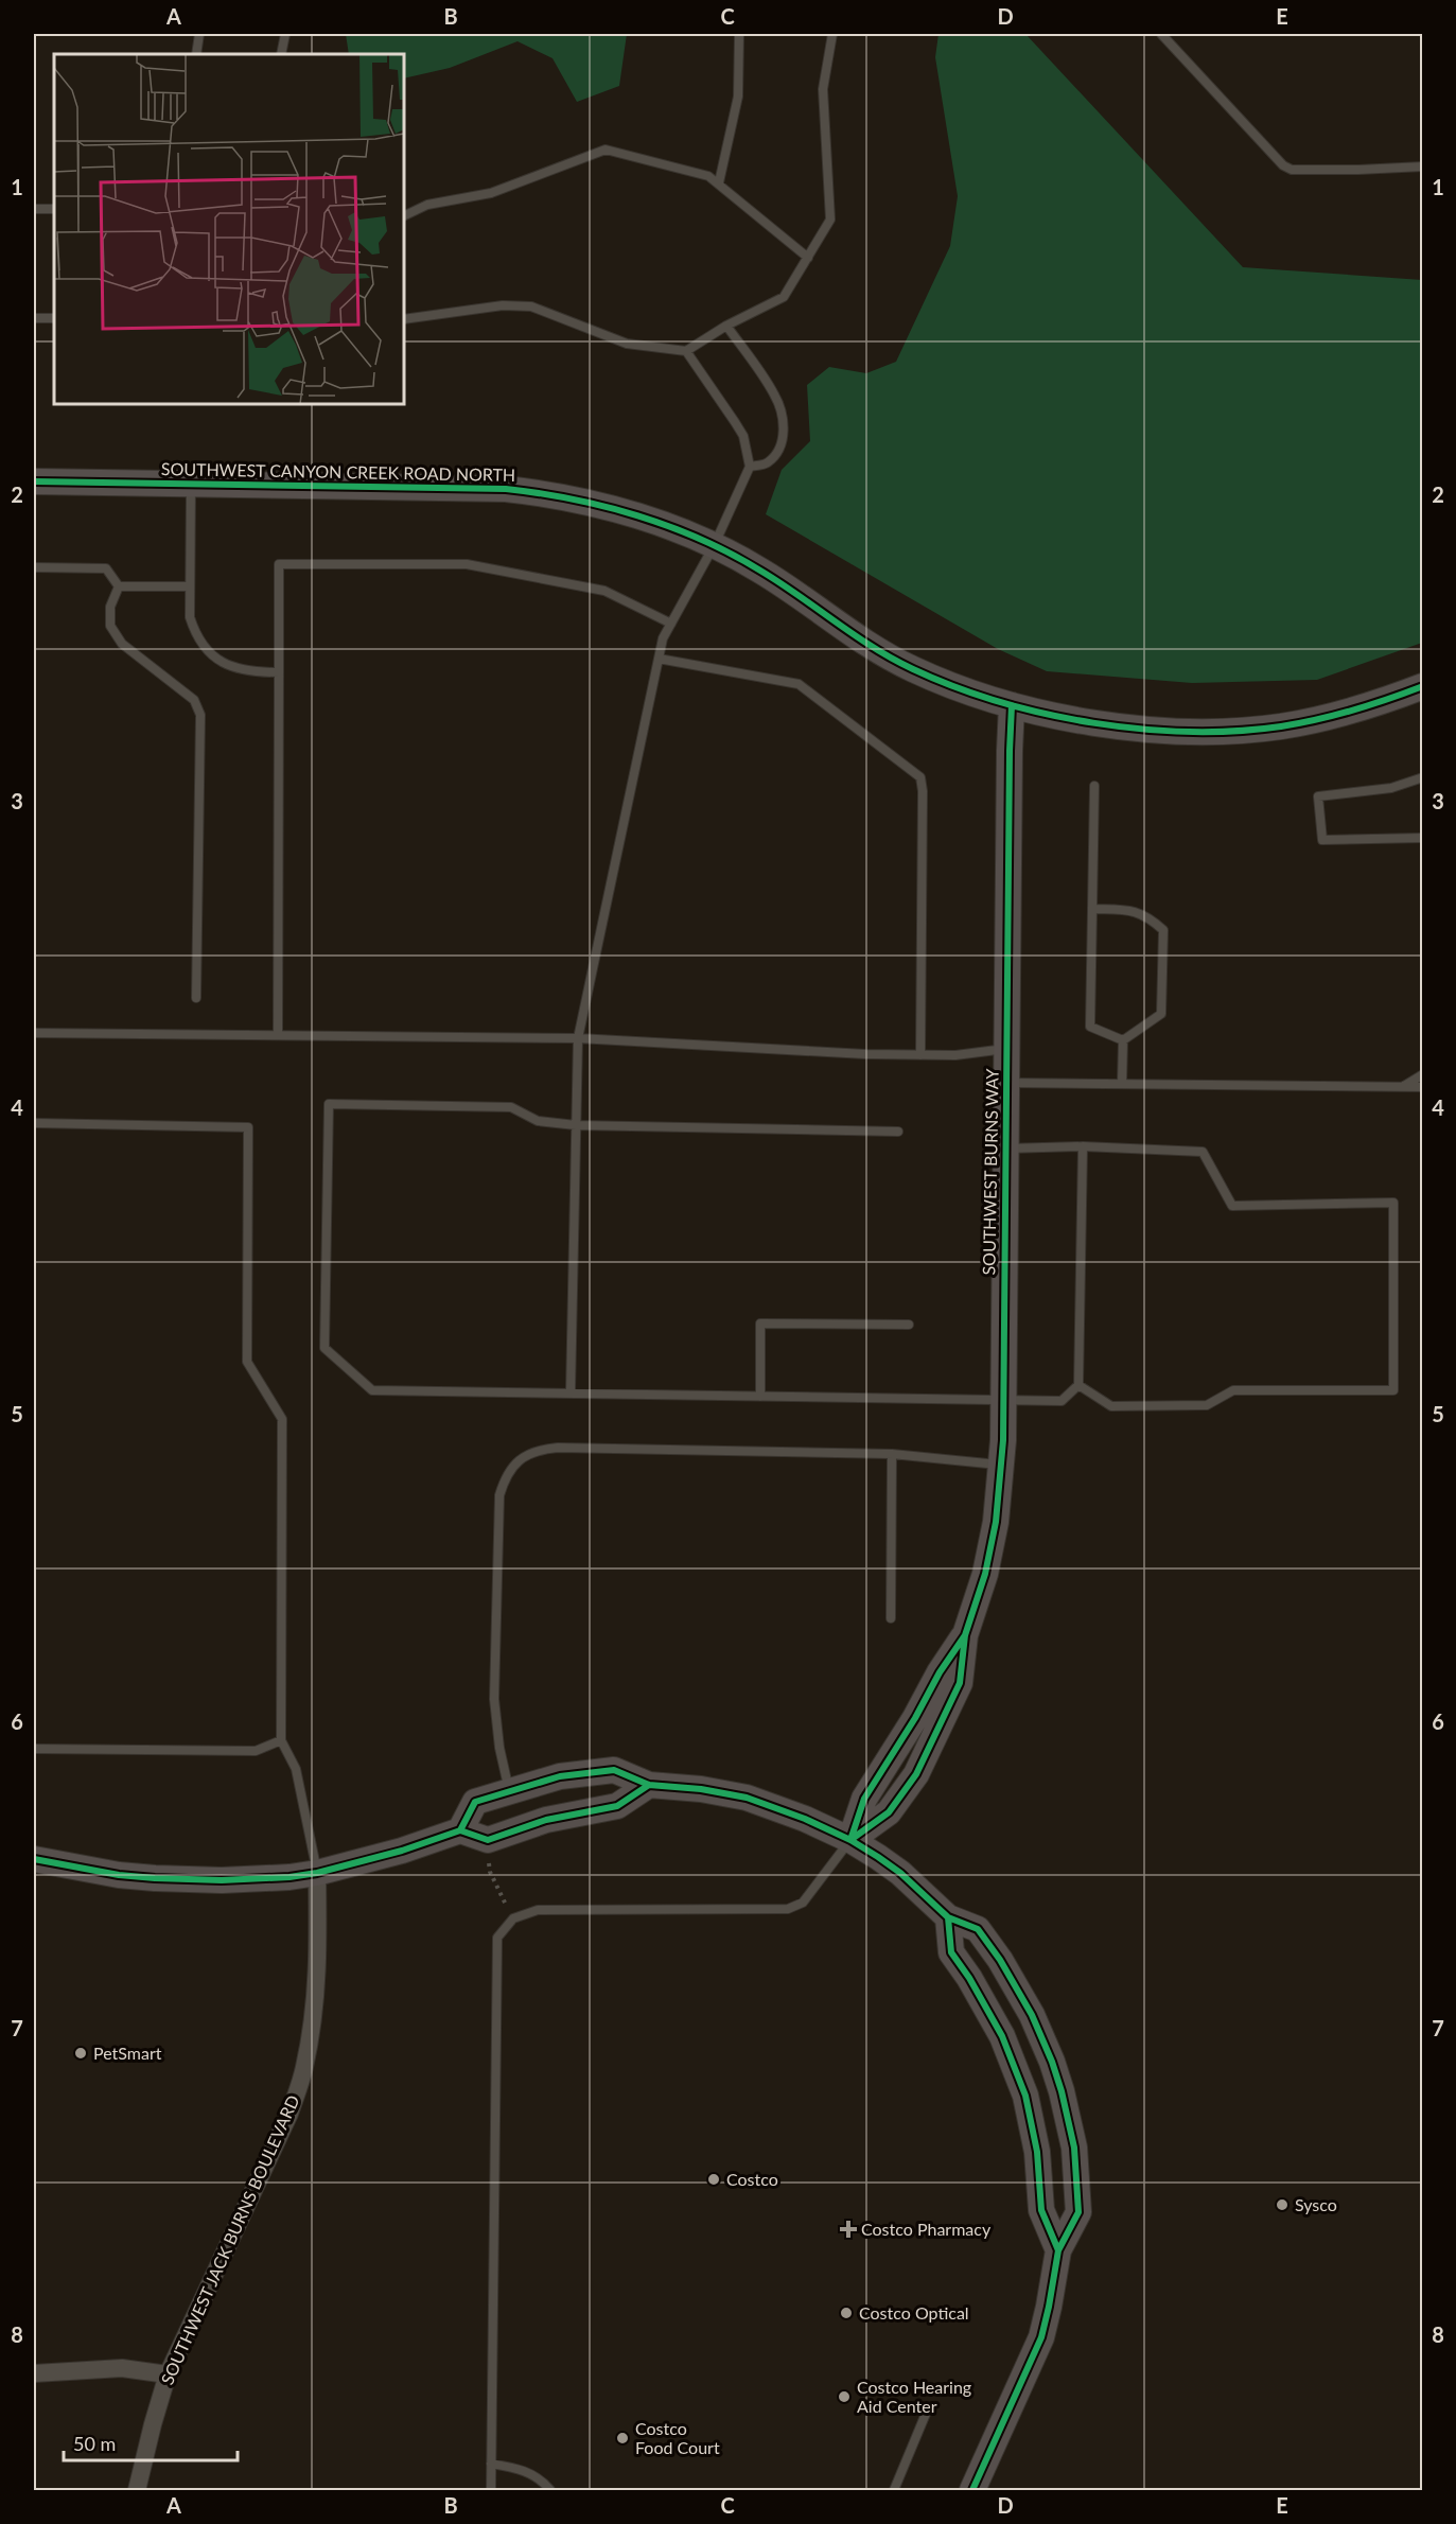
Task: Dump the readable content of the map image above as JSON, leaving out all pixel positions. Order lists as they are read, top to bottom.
{
  "streets": {
    "street": ["SOUTHWEST CANYON CREEK ROAD NORTH", "SOUTHWEST BURNS WAY", "SOUTHWEST JACK BURNS BOULEVARD"]
  },
  "crossings": [
    ["SOUTHWEST CANYON CREEK ROAD NORTH", "SOUTHWEST BURNS WAY"]
  ],
  "places": {
    "other": [
      "PetSmart",
      "Costco",
      "Sysco",
      "Costco Optical",
      "Costco Hearing Aid Center",
      "Costco Food Court"
    ],
    "health": ["Costco Pharmacy"]
  },
  "scale_bar": "50 m",
  "grid": {
    "columns": [
      "A",
      "B",
      "C",
      "D",
      "E"
    ],
    "rows": [
      "1",
      "2",
      "3",
      "4",
      "5",
      "6",
      "7",
      "8"
    ]
  }
}
